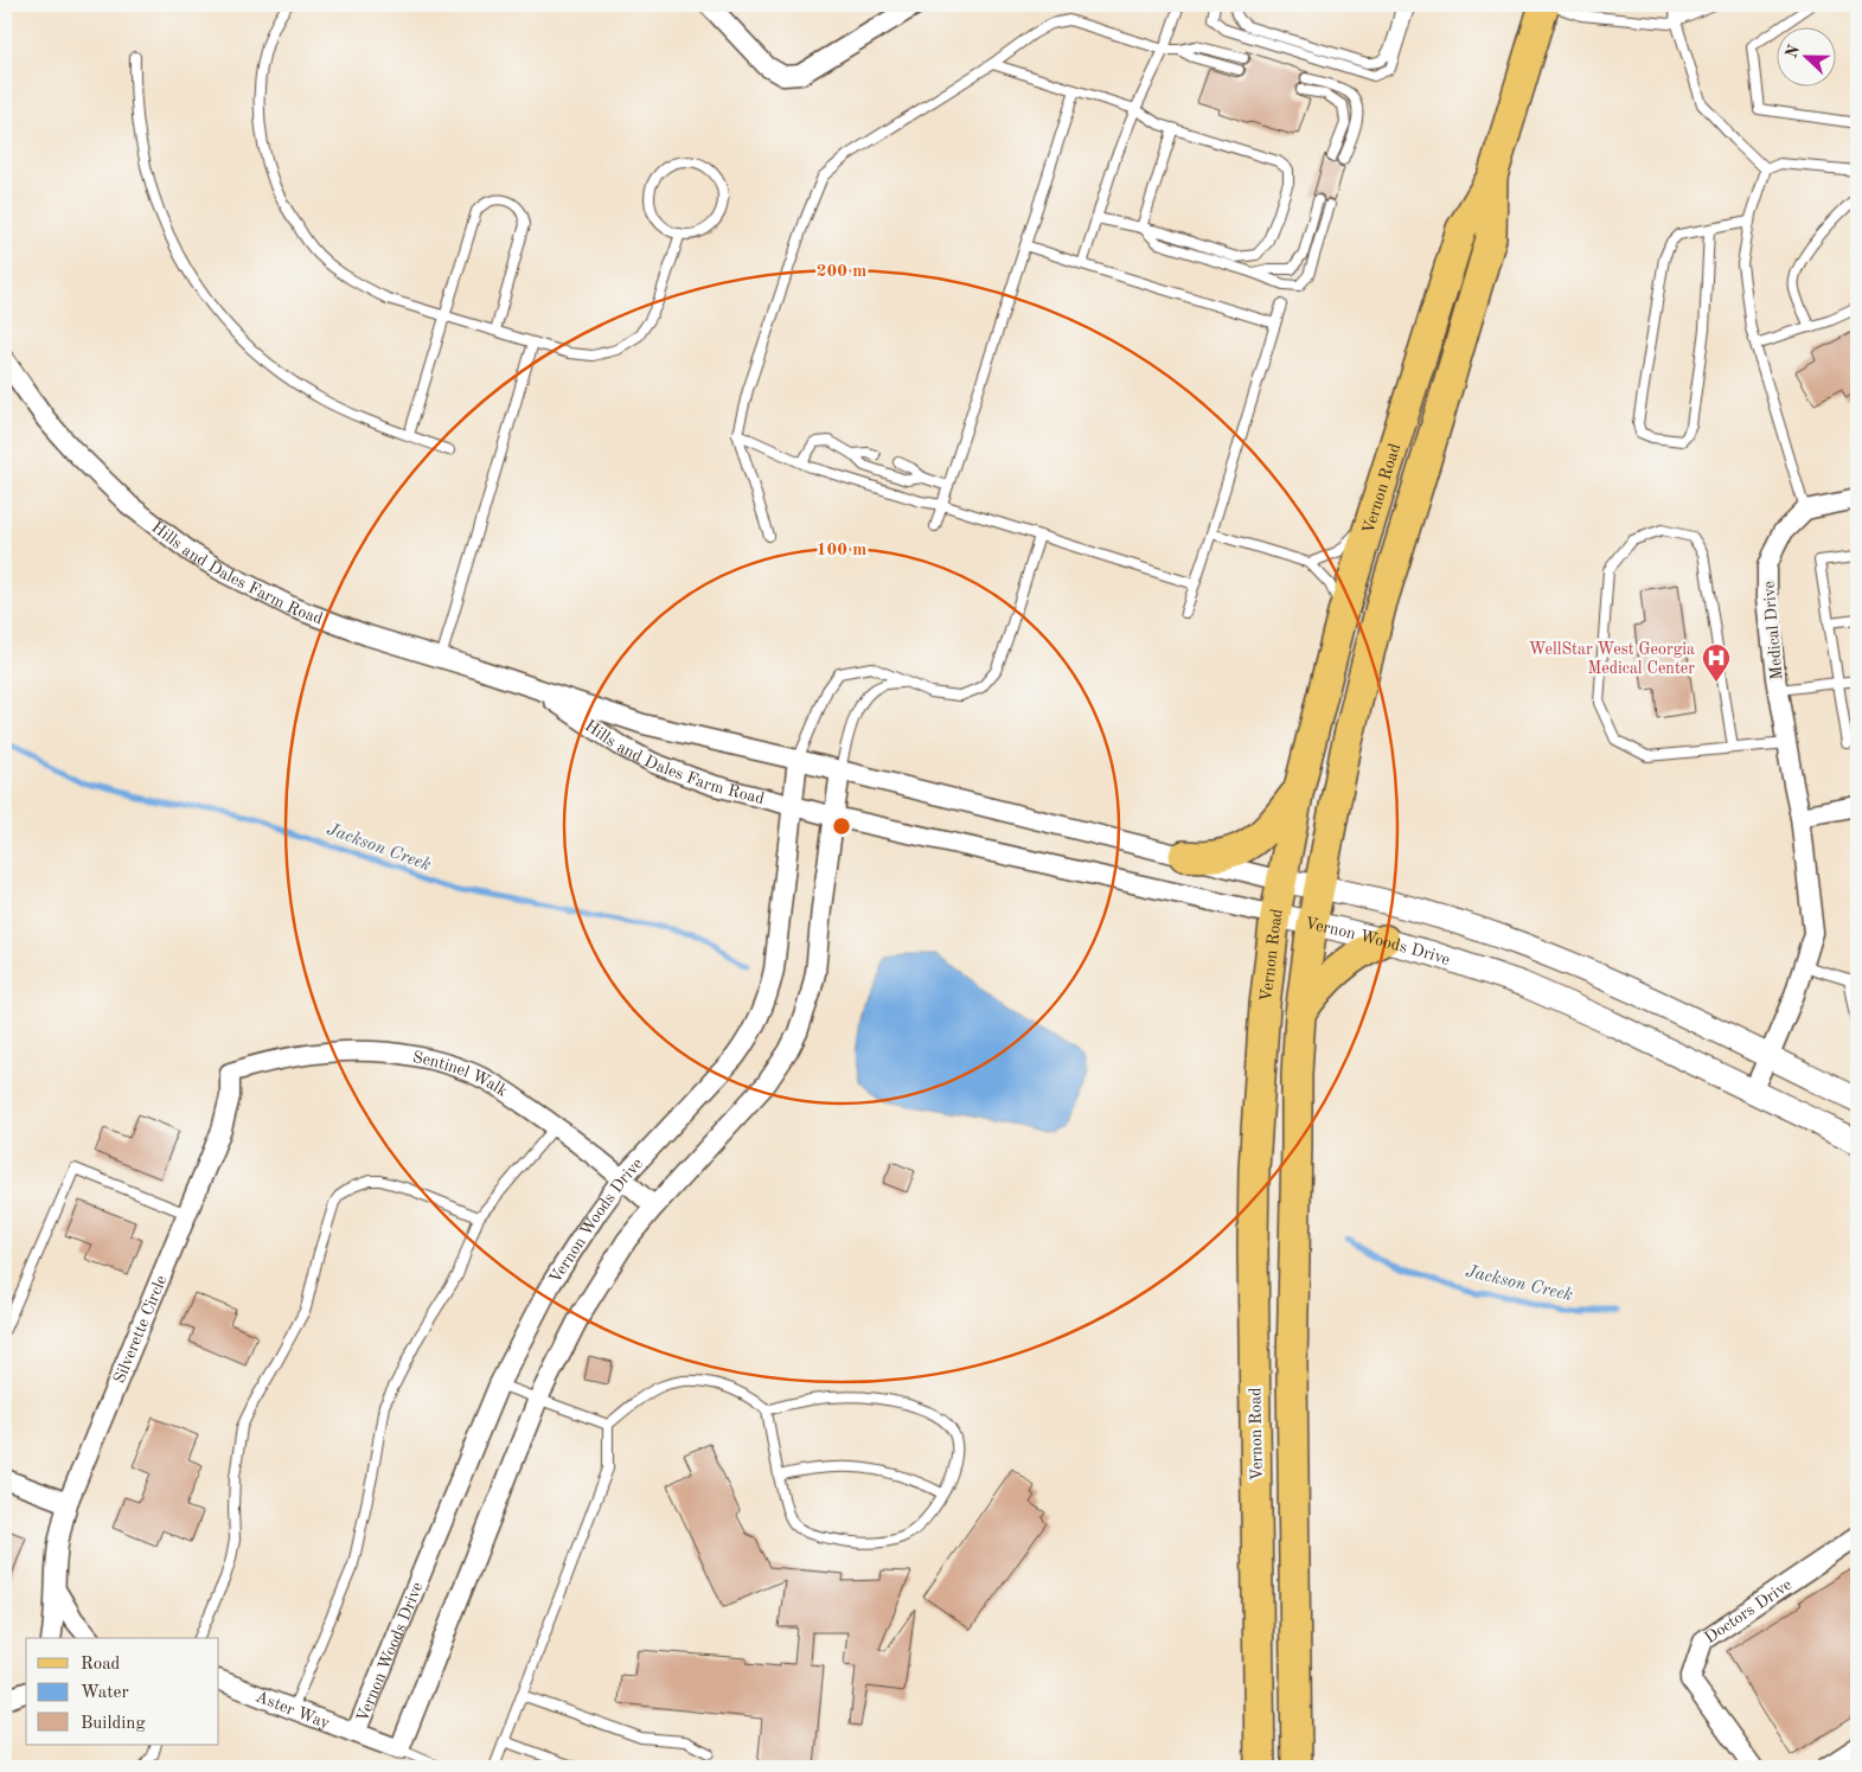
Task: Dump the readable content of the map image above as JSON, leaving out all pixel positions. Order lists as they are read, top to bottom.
{
  "streets": {
    "main road": ["Vernon Road"],
    "street": [
      "Hills and Dales Farm Road",
      "Medical Drive",
      "Vernon Woods Drive",
      "Sentinel Walk",
      "Silverette Circle",
      "Doctors Drive",
      "Aster Way"
    ]
  },
  "crossings": [
    ["Vernon Road", "Vernon Woods Drive"],
    ["Hills and Dales Farm Road", "Vernon Woods Drive"],
    ["Medical Drive", "Vernon Woods Drive"],
    ["Vernon Woods Drive", "Sentinel Walk"],
    ["Vernon Woods Drive", "Aster Way"],
    ["Sentinel Walk", "Silverette Circle"]
  ],
  "water": ["Jackson Creek"],
  "places": {
    "hospital": ["WellStar West Georgia Medical Center"]
  },
  "legend": ["Road", "Water", "Building"],
  "north": "left",
  "rings": ["200 m", "100 m"]
}
